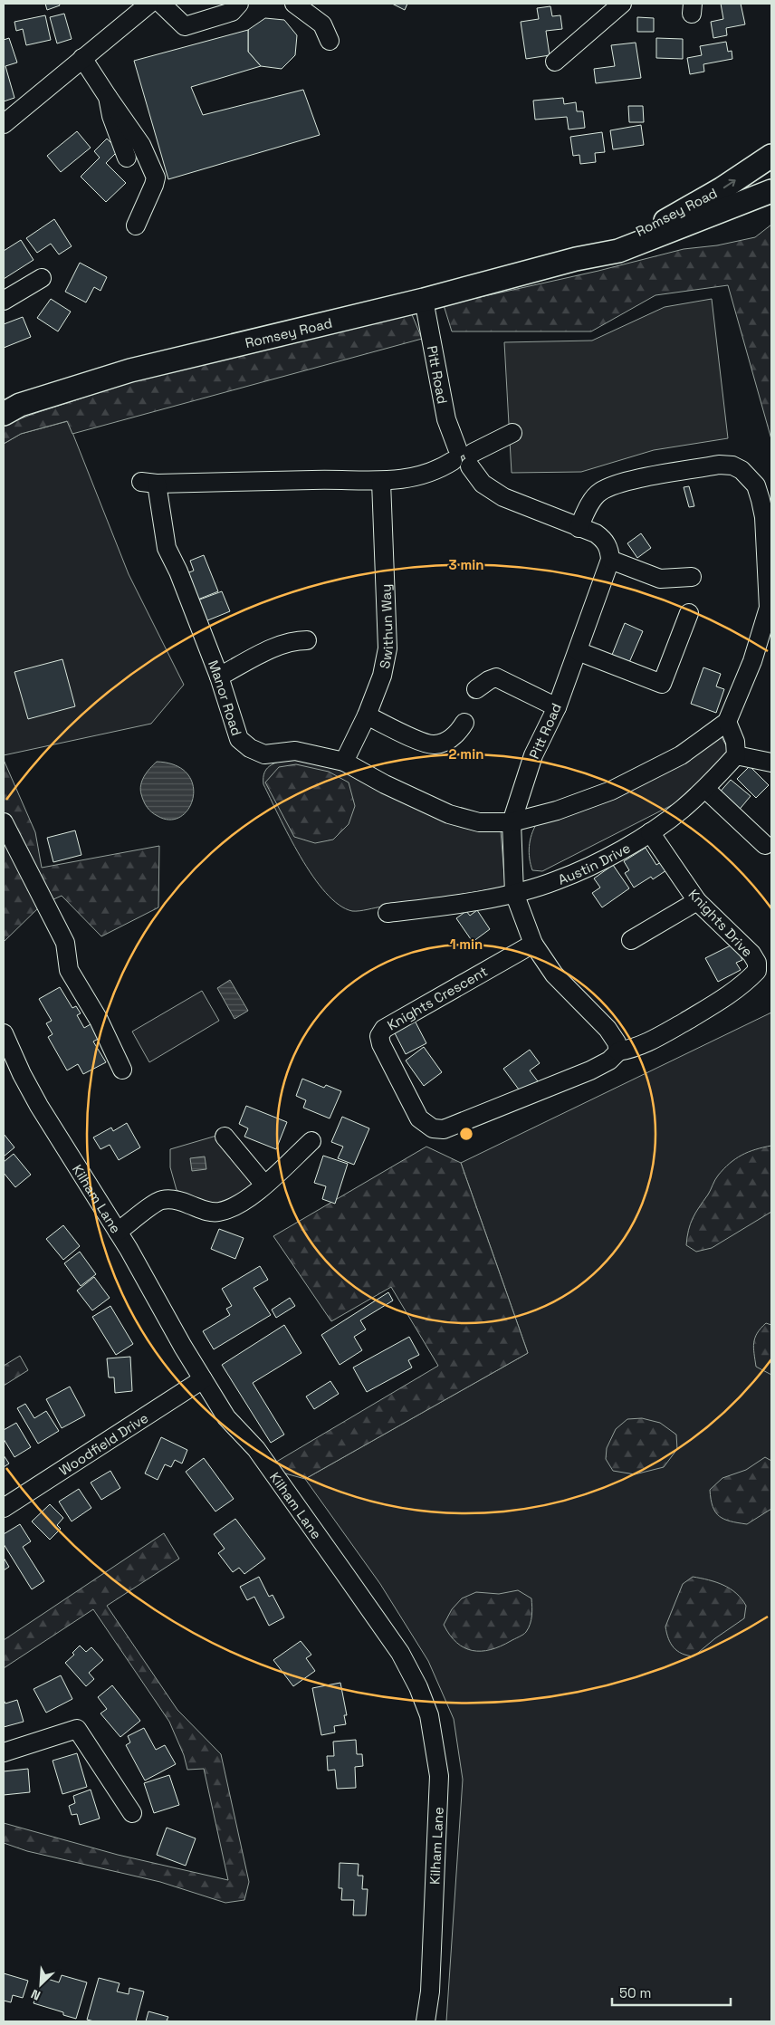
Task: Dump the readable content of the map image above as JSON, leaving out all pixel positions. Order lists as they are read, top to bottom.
{
  "streets": {
    "main road": ["Romsey Road"],
    "street": [
      "Pitt Road",
      "Swithun Way",
      "Manor Road",
      "Austin Drive",
      "Knights Drive",
      "Knights Crescent",
      "Kilham Lane",
      "Woodfield Drive"
    ]
  },
  "crossings": [
    ["Romsey Road", "Pitt Road"],
    ["Pitt Road", "Manor Road"],
    ["Pitt Road", "Austin Drive"],
    ["Pitt Road", "Knights Drive"],
    ["Pitt Road", "Knights Crescent"],
    ["Swithun Way", "Manor Road"],
    ["Austin Drive", "Knights Drive"],
    ["Knights Drive", "Knights Crescent"],
    ["Kilham Lane", "Woodfield Drive"]
  ],
  "scale_bar": "50 m",
  "north": "bottom left",
  "rings": ["3 min", "2 min", "1 min"]
}
